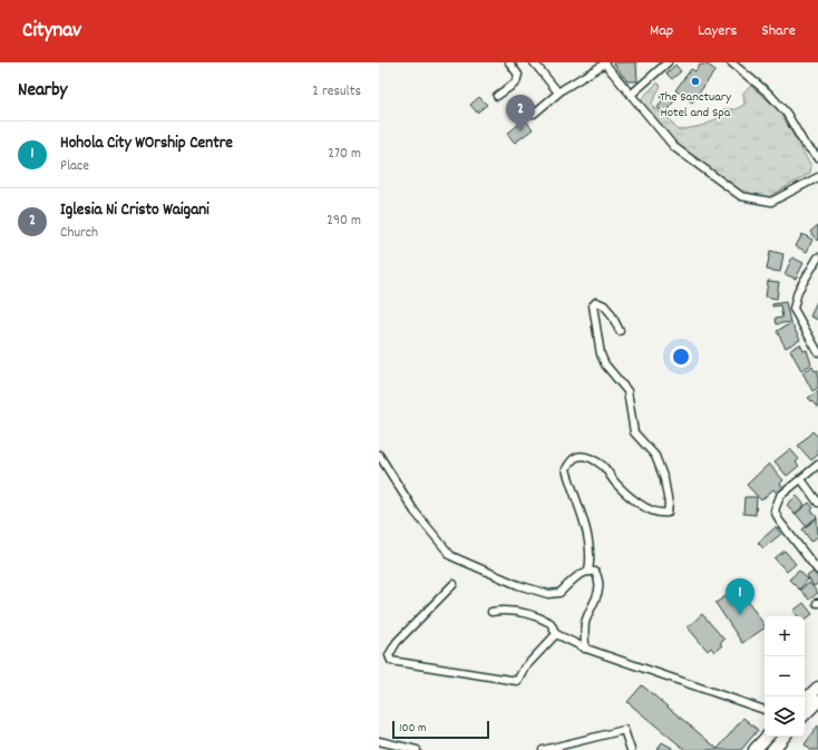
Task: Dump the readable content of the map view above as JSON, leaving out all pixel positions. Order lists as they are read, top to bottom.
{
  "places": ["The Sanctuary Hotel and Spa"],
  "scale_bar": "100 m",
  "page": {
    "header": "Citynav",
    "nav": ["Map", "Layers", "Share"],
    "heading": ["Nearby", "2 results"],
    "pins": ["2", "1"],
    "list": [
      {
        "mark": "1",
        "name": "Hohola City WOrship Centre",
        "note": "Place",
        "value": "270 m"
      },
      {
        "mark": "2",
        "name": "Iglesia Ni Cristo Waigani",
        "note": "Church",
        "value": "290 m"
      }
    ],
    "map_buttons": ["+", "−"],
    "scale": "100 m"
  }
}
